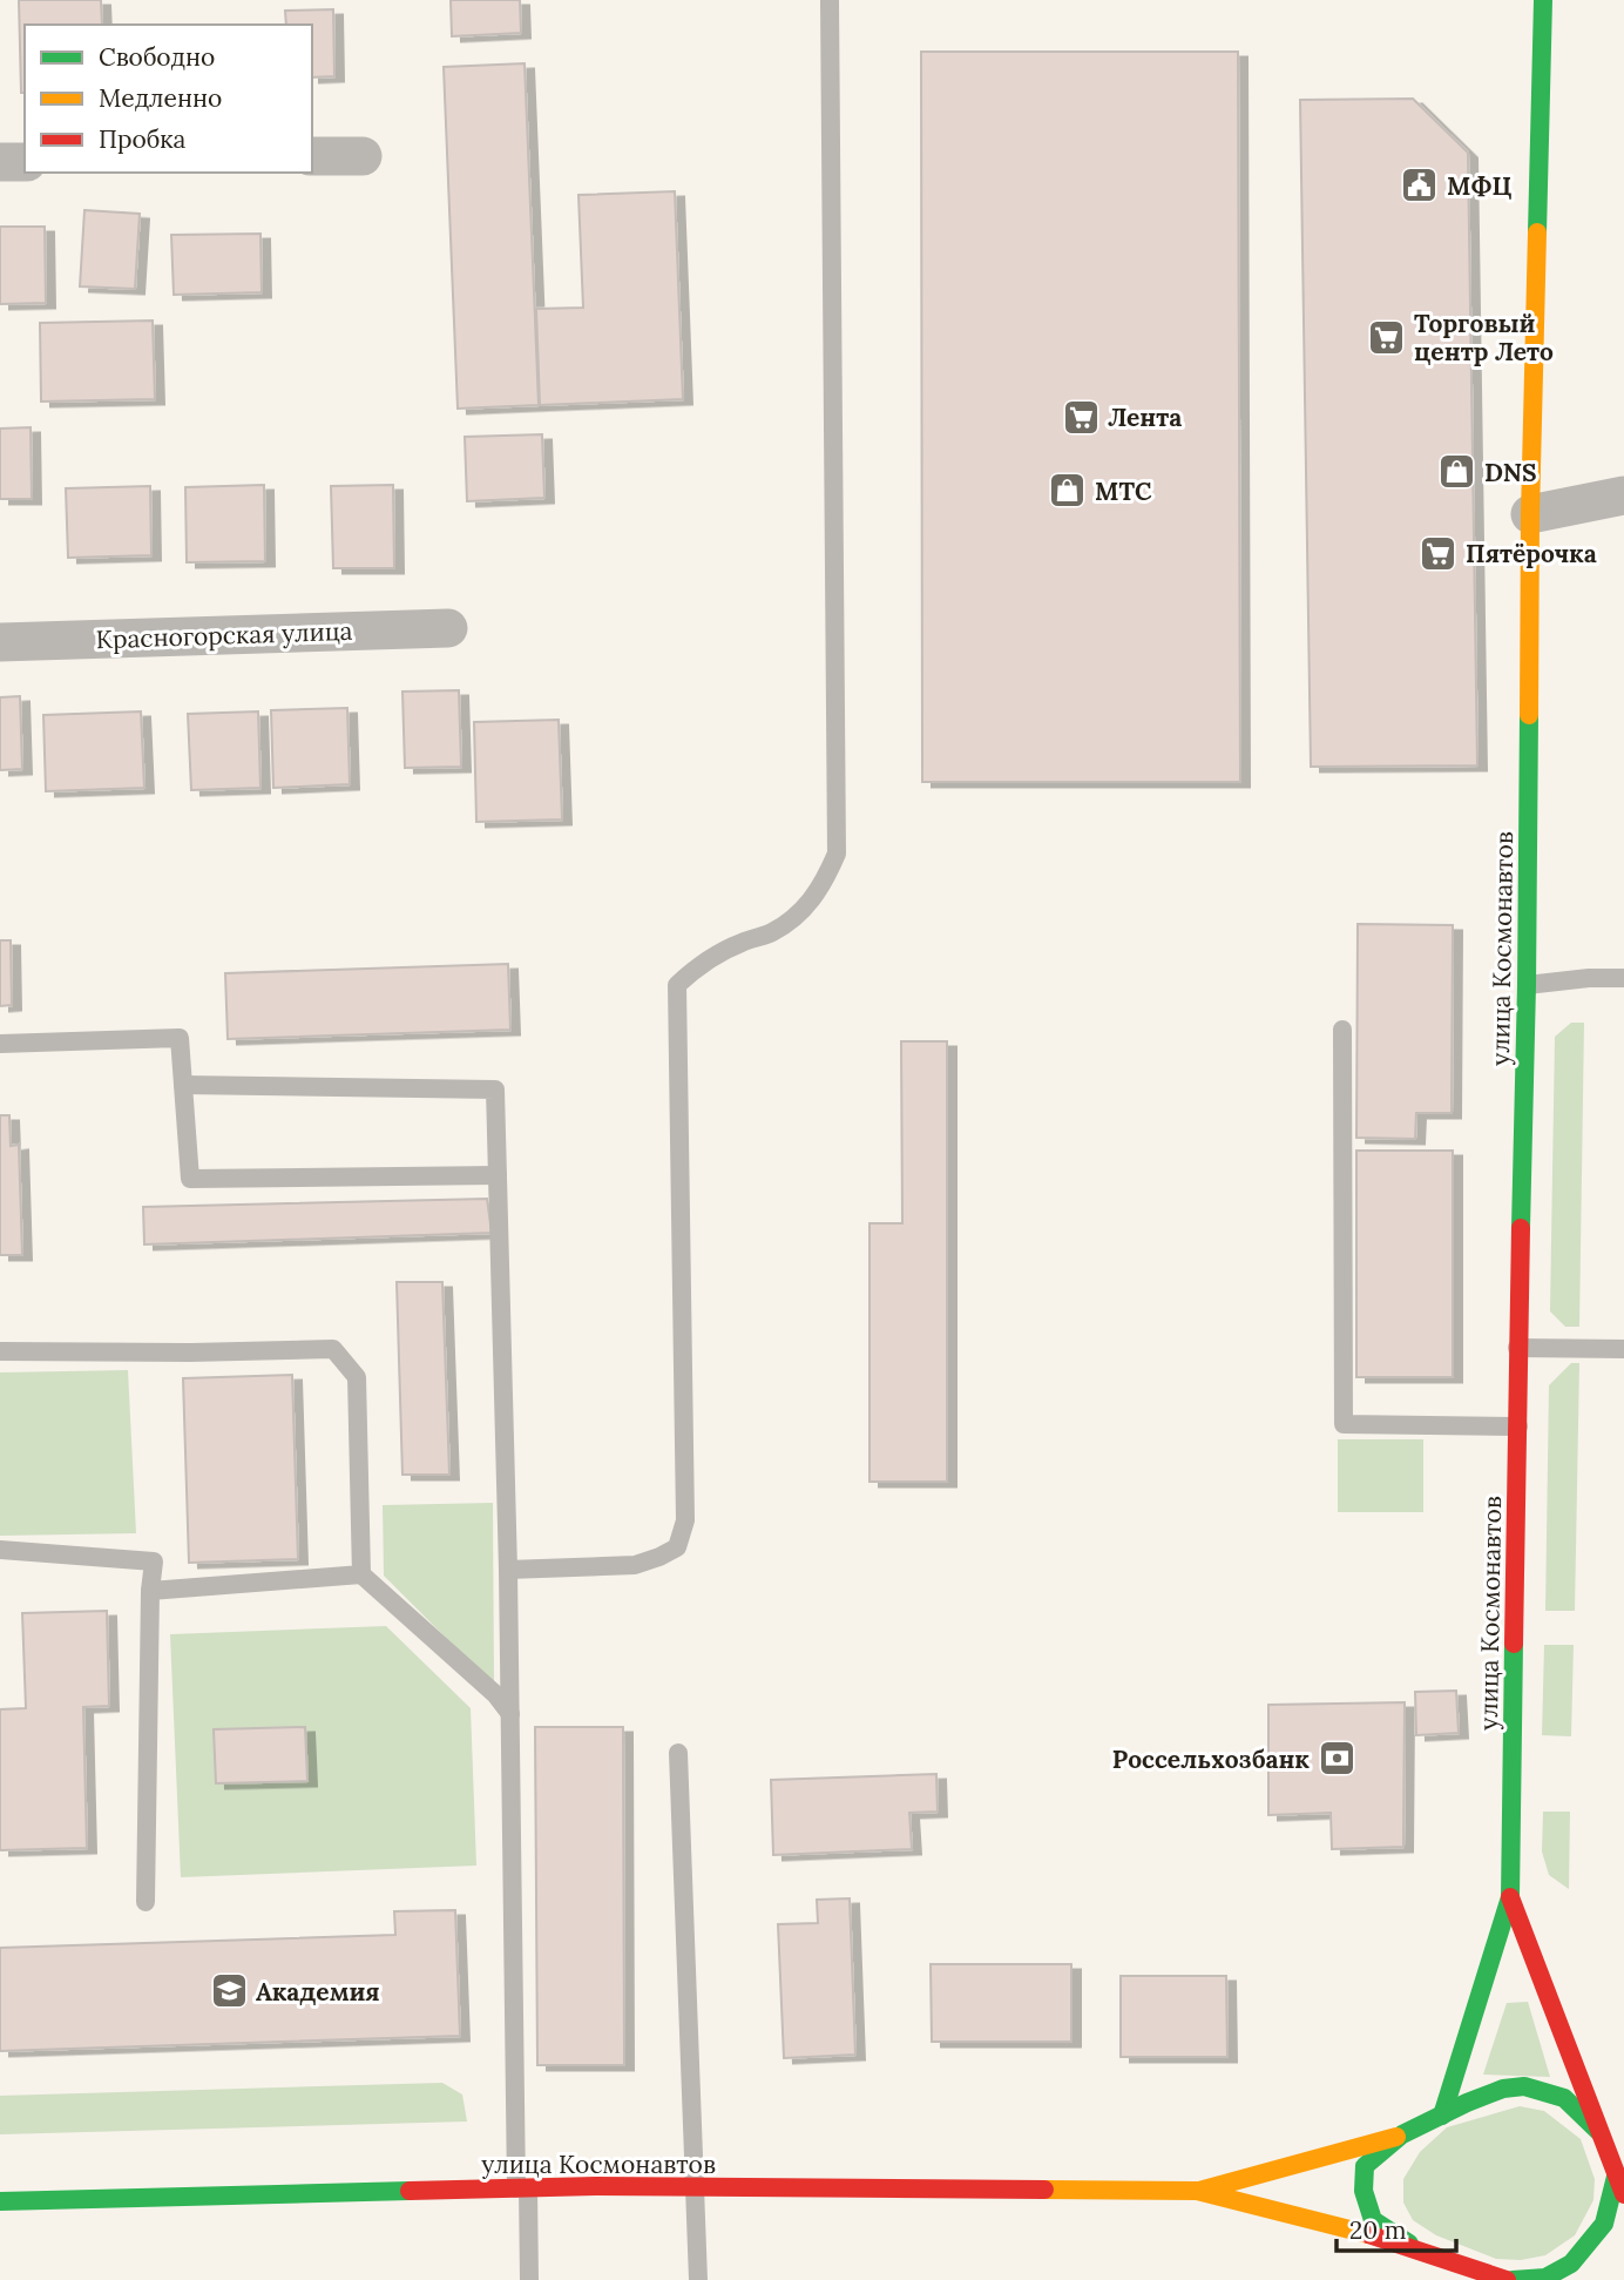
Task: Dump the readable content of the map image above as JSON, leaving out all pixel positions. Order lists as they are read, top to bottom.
{
  "streets": {
    "street": ["Красногорская улица", "улица Космонавтов"]
  },
  "places": {
    "public building": ["МФЦ"],
    "supermarket": ["Торговый центр Лето", "Лента", "Пятёрочка"],
    "shop": ["DNS", "МТС"],
    "bank": ["Россельхозбанк"],
    "school or university": ["Академия"]
  },
  "legend": ["Свободно", "Медленно", "Пробка"],
  "scale_bar": "20 m"
}
